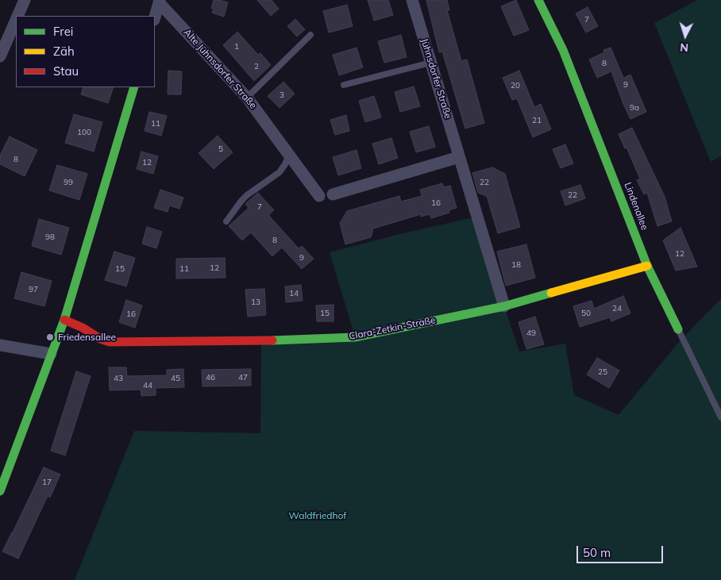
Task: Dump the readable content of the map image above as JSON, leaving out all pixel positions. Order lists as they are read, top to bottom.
{
  "streets": {
    "street": [
      "Alte Jühnsdorfer Straße",
      "Jühnsdorfer Straße",
      "Lindenallee",
      "Clara-Zetkin-Straße"
    ]
  },
  "crossings": [
    ["Jühnsdorfer Straße", "Clara-Zetkin-Straße"],
    ["Lindenallee", "Clara-Zetkin-Straße"]
  ],
  "parks": ["Waldfriedhof"],
  "places": ["Friedensallee"],
  "house_numbers": [
    "7",
    "1",
    "8",
    "2",
    "9",
    "20",
    "3",
    "9a",
    "21",
    "11",
    "100",
    "5",
    "8",
    "12",
    "99",
    "22",
    "22",
    "16",
    "7",
    "98",
    "8",
    "12",
    "9",
    "18",
    "12",
    "15",
    "11",
    "97",
    "14",
    "13",
    "24",
    "15",
    "50",
    "16",
    "49",
    "25",
    "46",
    "47",
    "43",
    "45",
    "44",
    "17"
  ],
  "legend": ["Frei", "Zäh", "Stau"],
  "scale_bar": "50 m",
  "north": "bottom"
}
